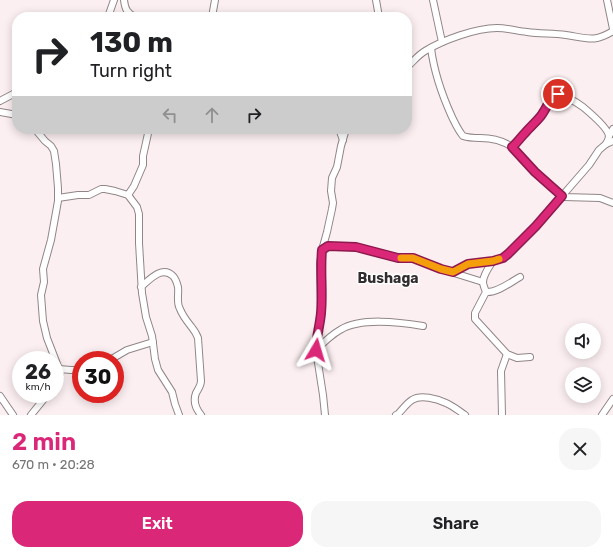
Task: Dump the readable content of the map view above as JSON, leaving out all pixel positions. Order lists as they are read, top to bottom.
{
  "districts": ["Bushaga"],
  "page": {
    "turn": ["130 m", "Turn right"],
    "speed": "26 km/h",
    "limit": "30",
    "heading": ["2 min", "670 m · 20:28"],
    "buttons": ["Exit", "Share"]
  }
}
